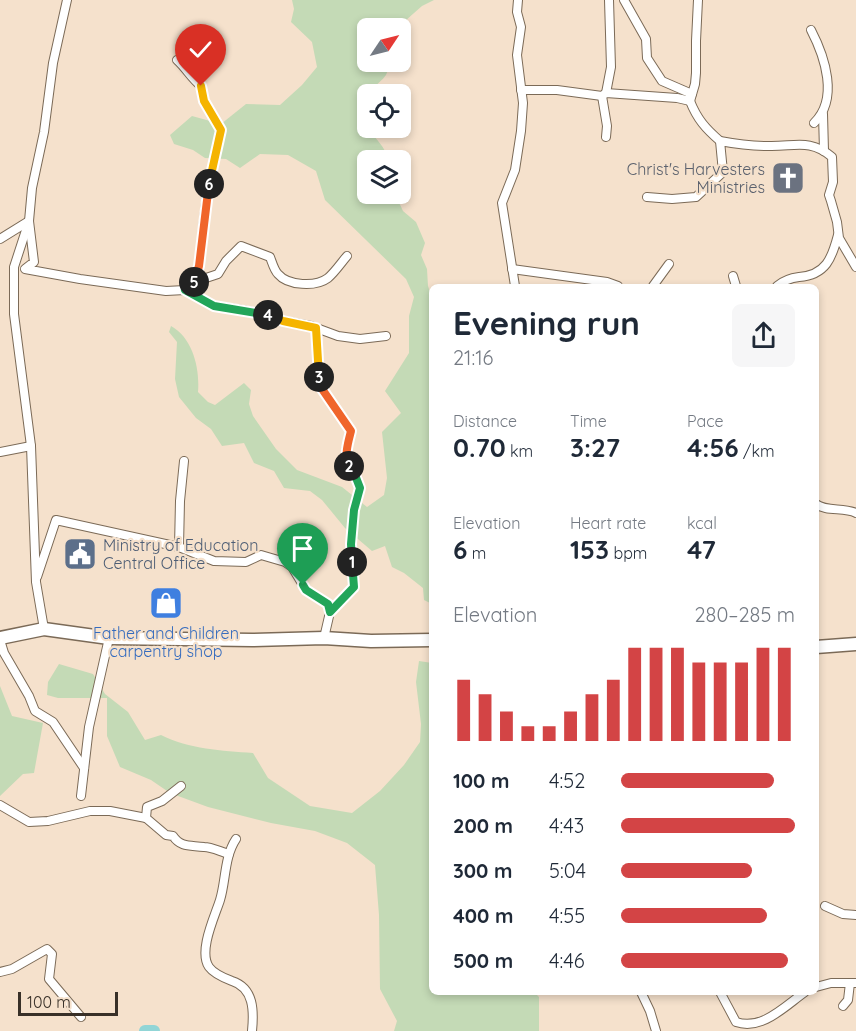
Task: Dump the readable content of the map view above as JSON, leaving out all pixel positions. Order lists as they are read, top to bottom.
{
  "places": {
    "church": ["Christ's Harvesters Ministries"],
    "public building": ["Ministry of Education Central Office"],
    "shop": ["Father and Children carpentry shop"]
  },
  "scale_bar": "100 m",
  "north": "top right",
  "page": {
    "pins": [
      "6",
      "5",
      "4",
      "3",
      "2",
      "1"
    ],
    "heading": ["Evening run", "21:16"],
    "stats": [
      ["Distance", "0.70 km"],
      ["Time", "3:27"],
      ["Pace", "4:56 /km"],
      ["Elevation", "6 m"],
      ["Heart rate", "153 bpm"],
      ["kcal", "47"]
    ],
    "chart": ["Elevation", "280–285 m"],
    "list": [
      {
        "name": "100 m",
        "note": "4:52"
      },
      {
        "name": "200 m",
        "note": "4:43"
      },
      {
        "name": "300 m",
        "note": "5:04"
      },
      {
        "name": "400 m",
        "note": "4:55"
      },
      {
        "name": "500 m",
        "note": "4:46"
      }
    ],
    "scale": "100 m"
  }
}
